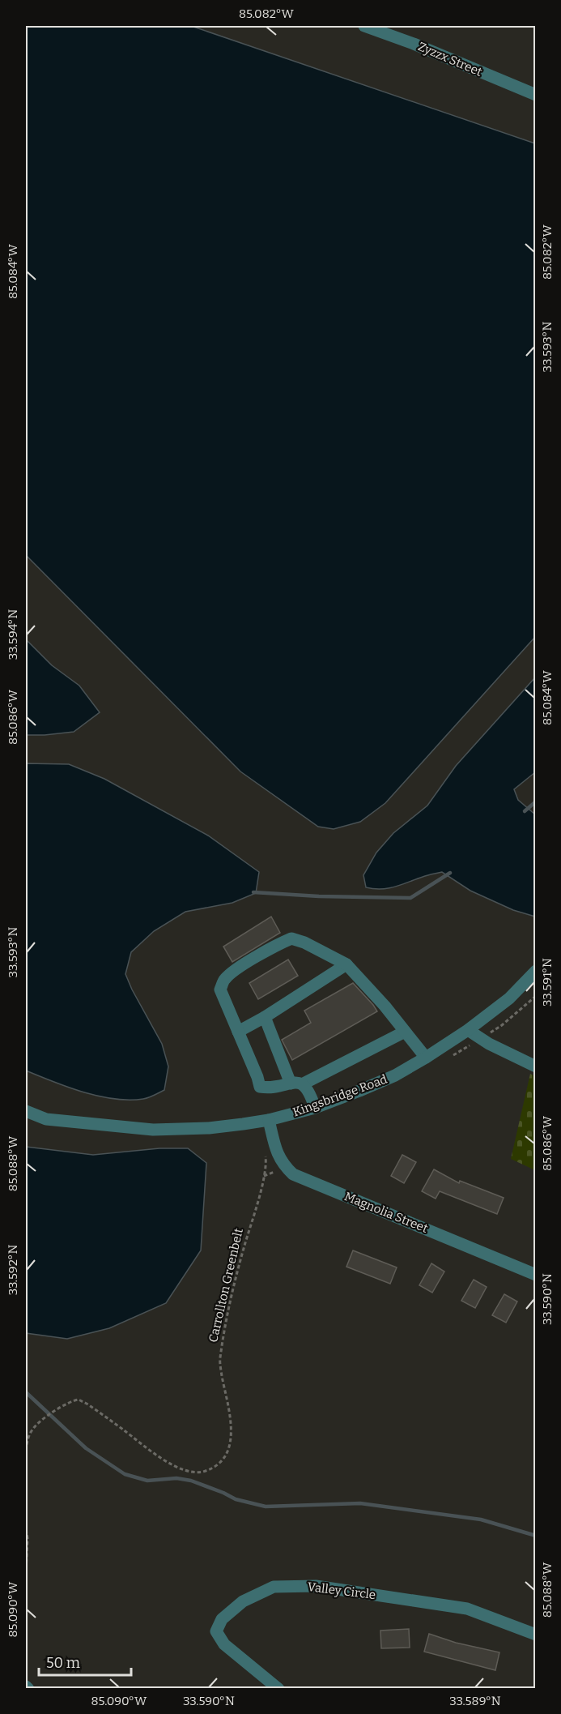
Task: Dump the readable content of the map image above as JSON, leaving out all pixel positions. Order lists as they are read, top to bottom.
{
  "streets": {
    "street": [
      "Zyzzx Street",
      "Kingsbridge Road",
      "Magnolia Street",
      "Valley Circle"
    ],
    "path": ["Carrollton Greenbelt"]
  },
  "crossings": [
    ["Kingsbridge Road", "Magnolia Street"]
  ],
  "scale_bar": "50 m",
  "coordinates": [
    "85.082°W",
    "85.084°W",
    "33.593°N",
    "33.594°N",
    "85.086°W",
    "33.591°N",
    "85.088°W",
    "33.592°N",
    "33.590°N",
    "85.090°W",
    "33.589°N"
  ]
}
